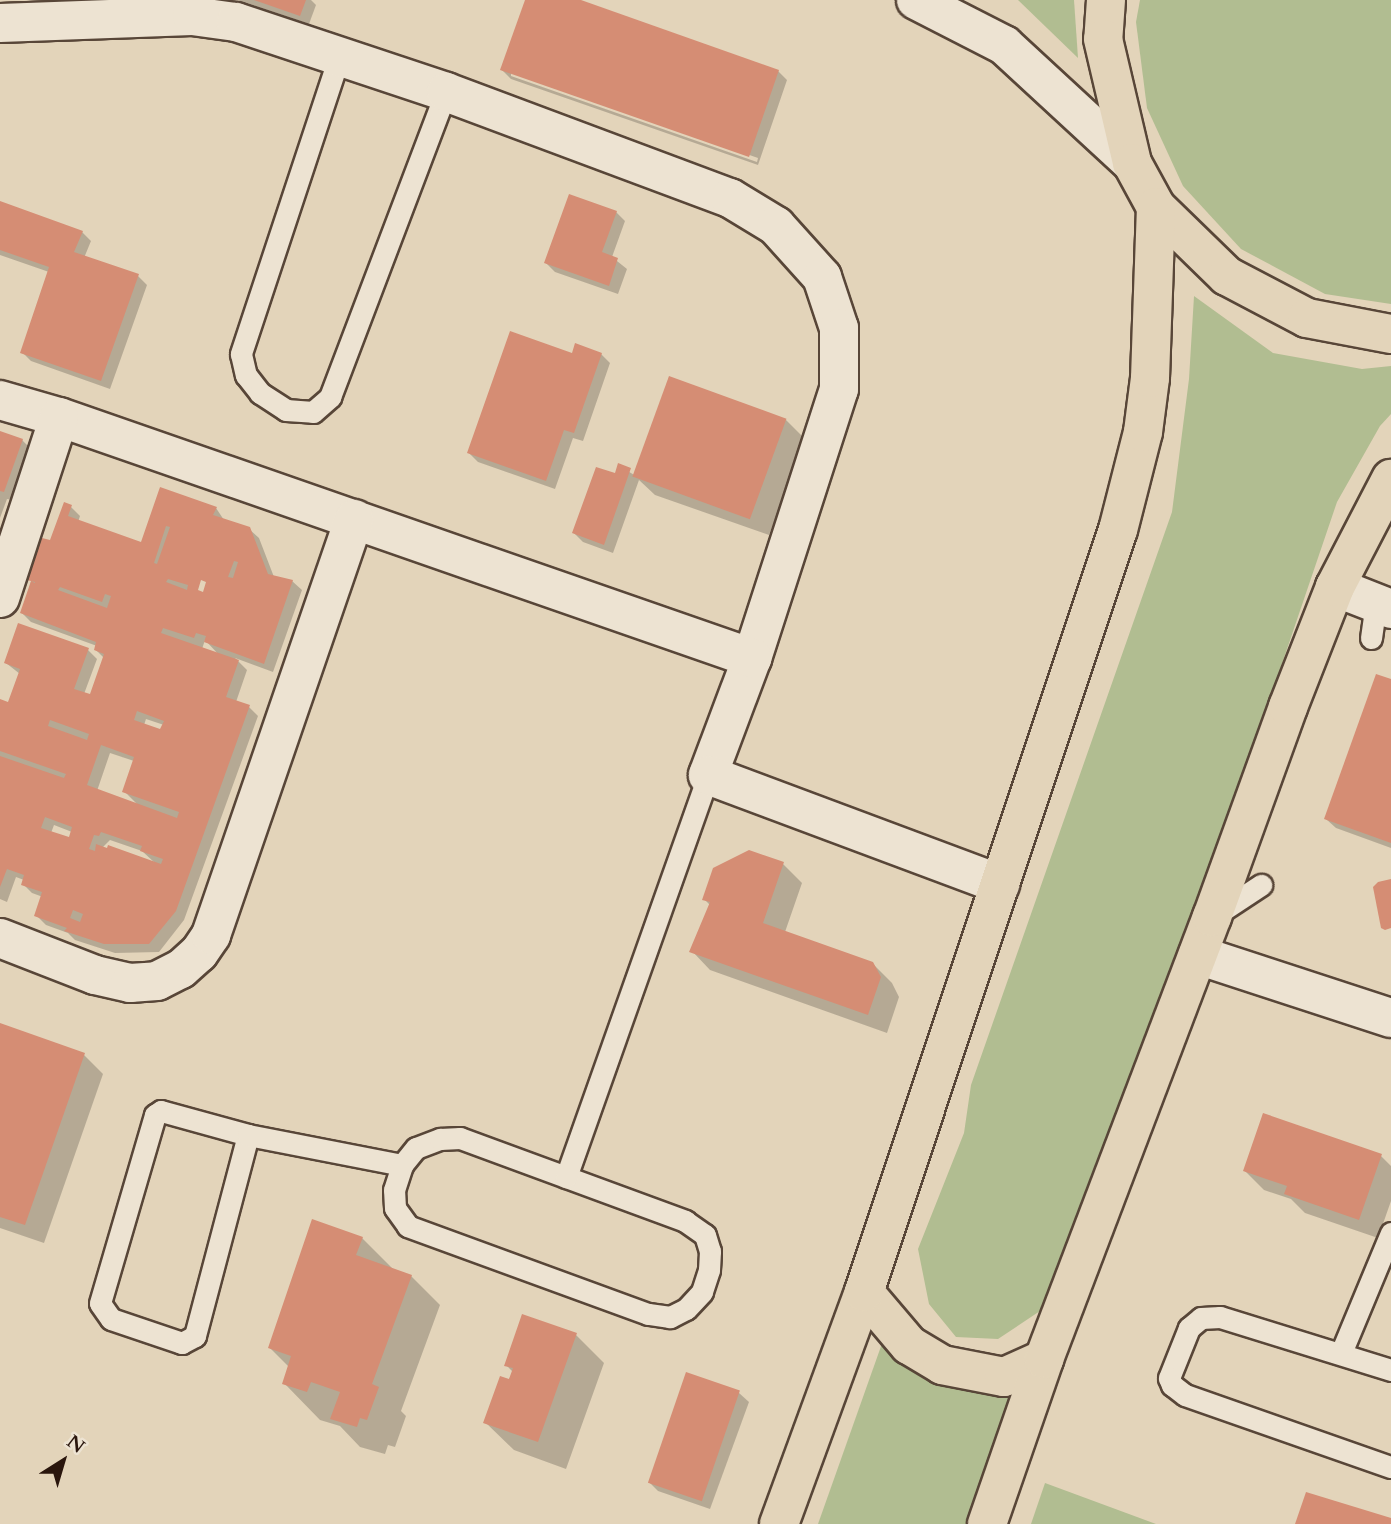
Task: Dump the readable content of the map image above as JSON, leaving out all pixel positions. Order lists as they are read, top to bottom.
{
  "north": "top right"
}
